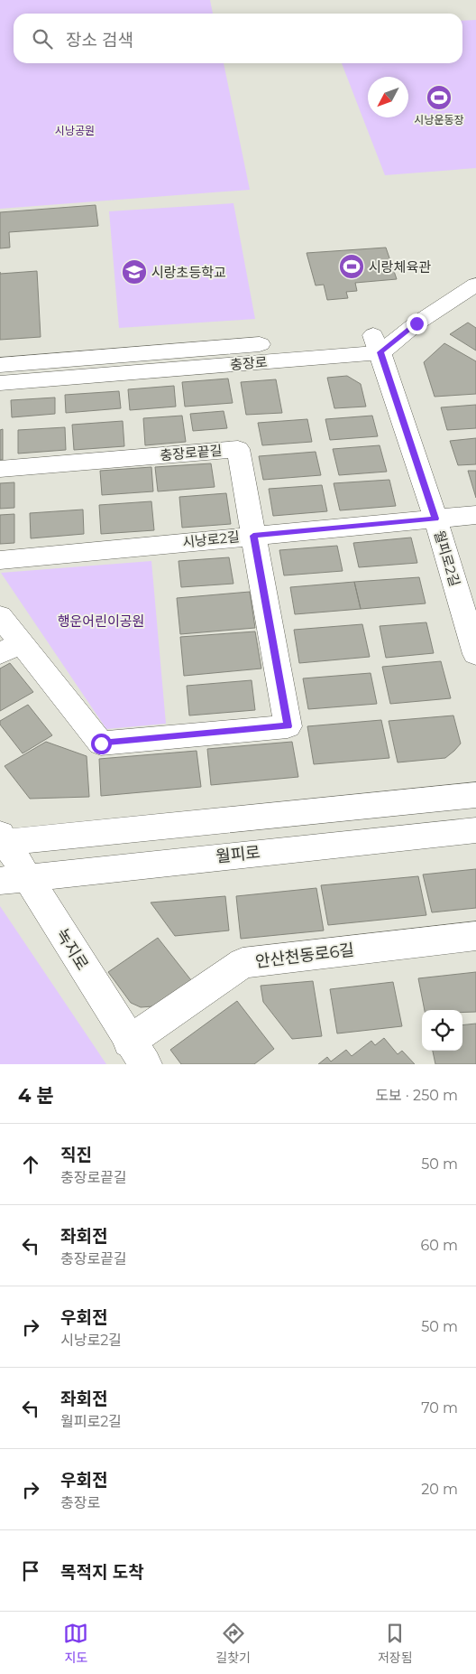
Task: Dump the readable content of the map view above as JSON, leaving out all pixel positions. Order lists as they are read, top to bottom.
{
  "streets": {
    "street": [
      "충장로",
      "충장로끝길",
      "시낭로2길",
      "월피로2길",
      "월피로",
      "녹지로",
      "안산천동로6길"
    ]
  },
  "crossings": [
    ["충장로", "월피로2길"],
    ["충장로끝길", "시낭로2길"],
    ["시낭로2길", "월피로2길"],
    ["월피로", "녹지로"],
    ["녹지로", "안산천동로6길"]
  ],
  "parks": ["시낭공원", "행운어린이공원"],
  "places": {
    "sports": ["시낭운동장", "시랑체육관"],
    "school or university": ["시랑초등학교"]
  },
  "north": "bottom left",
  "page": {
    "search": "장소 검색",
    "heading": ["4 분", "도보 · 250 m"],
    "list": [
      ["직진", "충장로끝길", "50 m"],
      ["좌회전", "충장로끝길", "60 m"],
      ["우회전", "시낭로2길", "50 m"],
      ["좌회전", "월피로2길", "70 m"],
      ["우회전", "충장로", "20 m"],
      "목적지 도착"
    ],
    "nav": ["지도", "길찾기", "저장됨"]
  }
}
